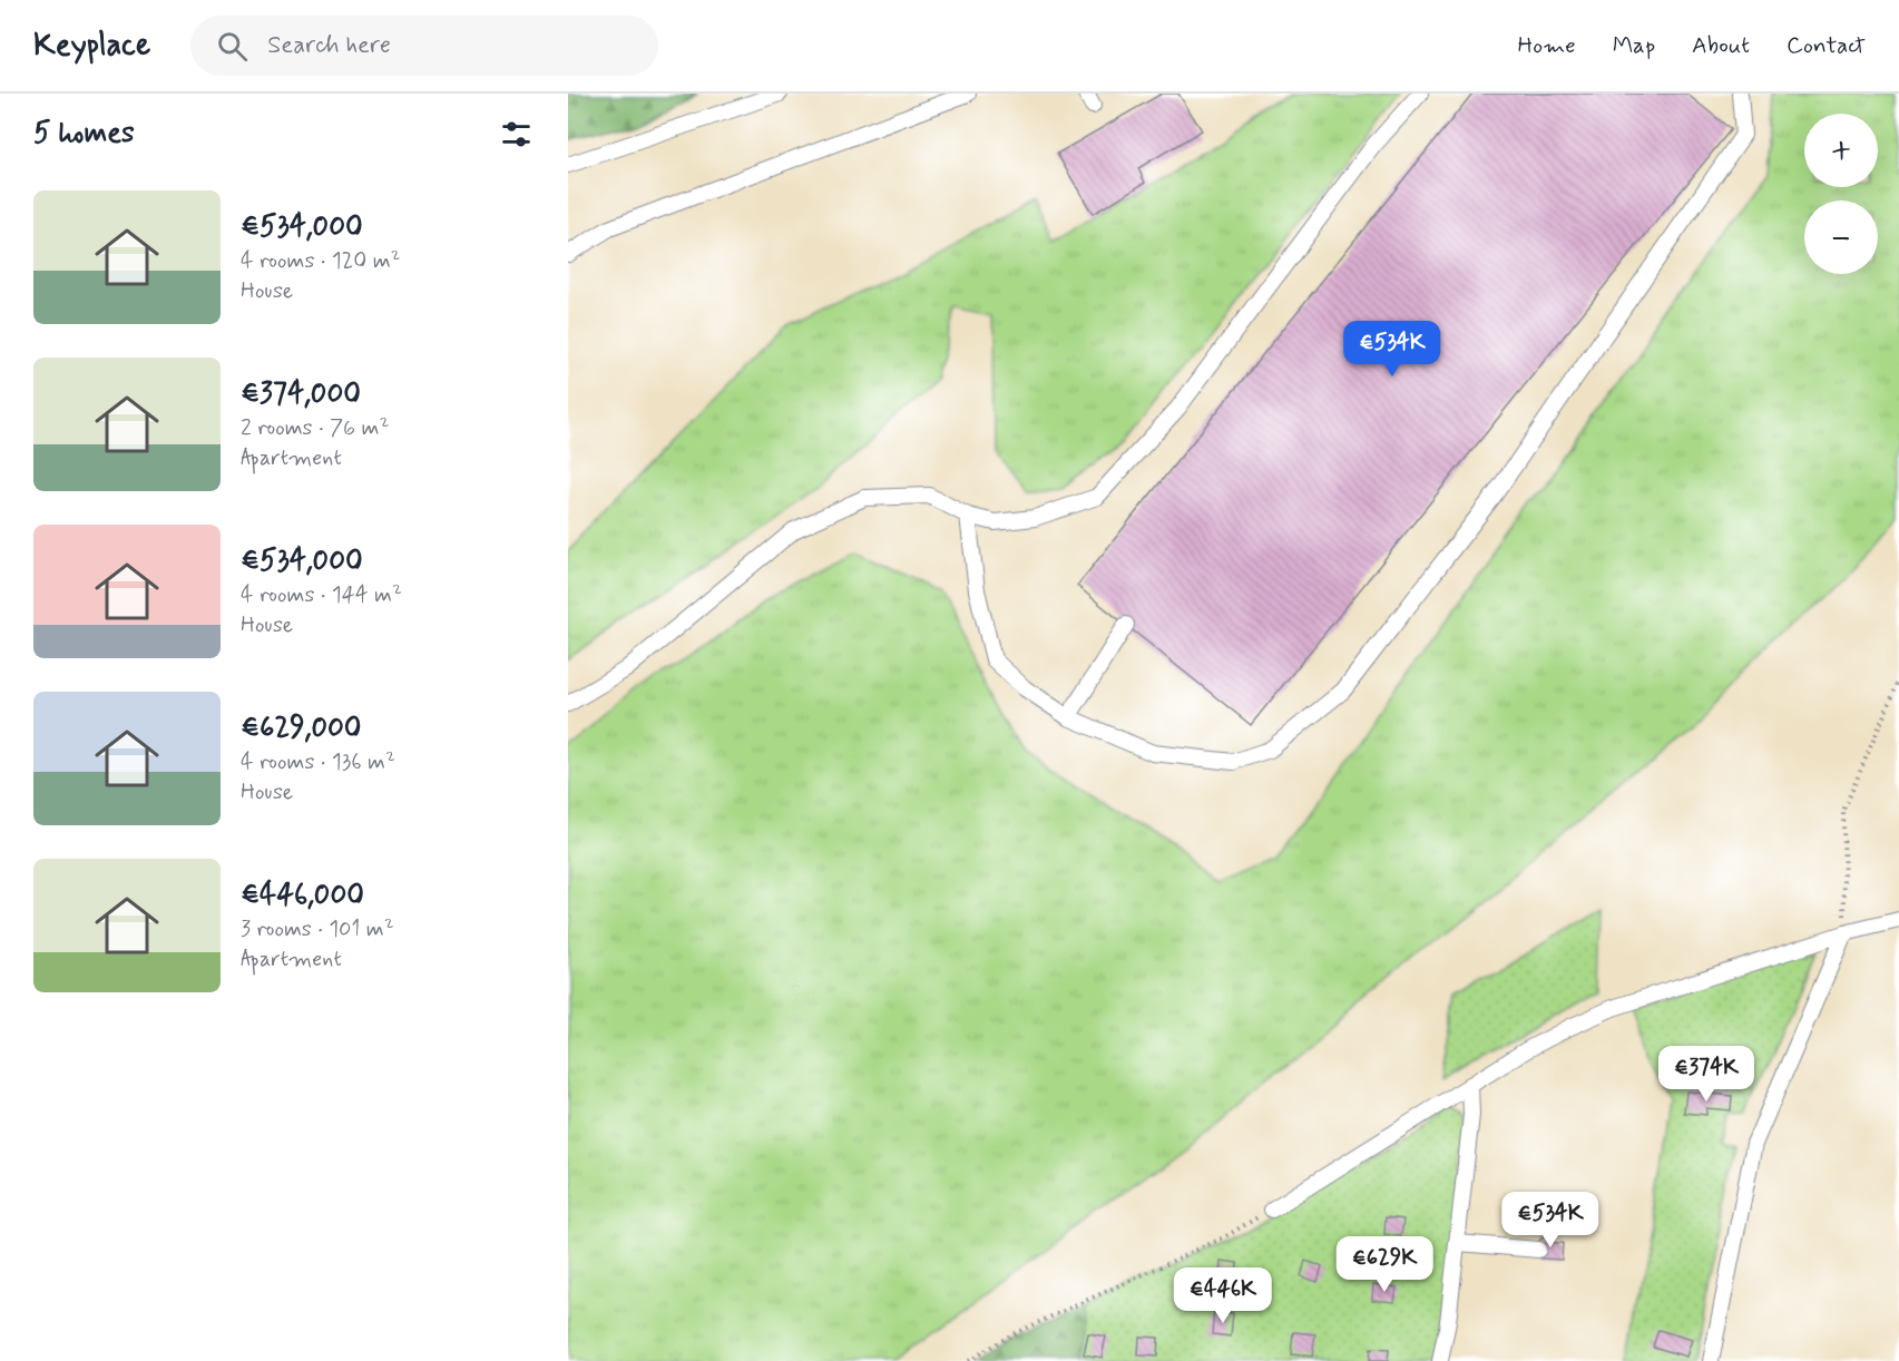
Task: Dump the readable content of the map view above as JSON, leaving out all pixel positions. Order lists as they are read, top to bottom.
{
  "page": {
    "header": "Keyplace",
    "search": "Search here",
    "nav": [
      "Home",
      "Map",
      "About",
      "Contact"
    ],
    "heading": "5 homes",
    "map_buttons": ["+", "−"],
    "list": [
      {
        "name": "€534,000",
        "note": "4 rooms · 120 m² · House"
      },
      {
        "name": "€374,000",
        "note": "2 rooms · 76 m² · Apartment"
      },
      {
        "name": "€534,000",
        "note": "4 rooms · 144 m² · House"
      },
      {
        "name": "€629,000",
        "note": "4 rooms · 136 m² · House"
      },
      {
        "name": "€446,000",
        "note": "3 rooms · 101 m² · Apartment"
      }
    ],
    "price": [
      "€534K",
      "€374K",
      "€534K",
      "€629K",
      "€446K"
    ]
  }
}
